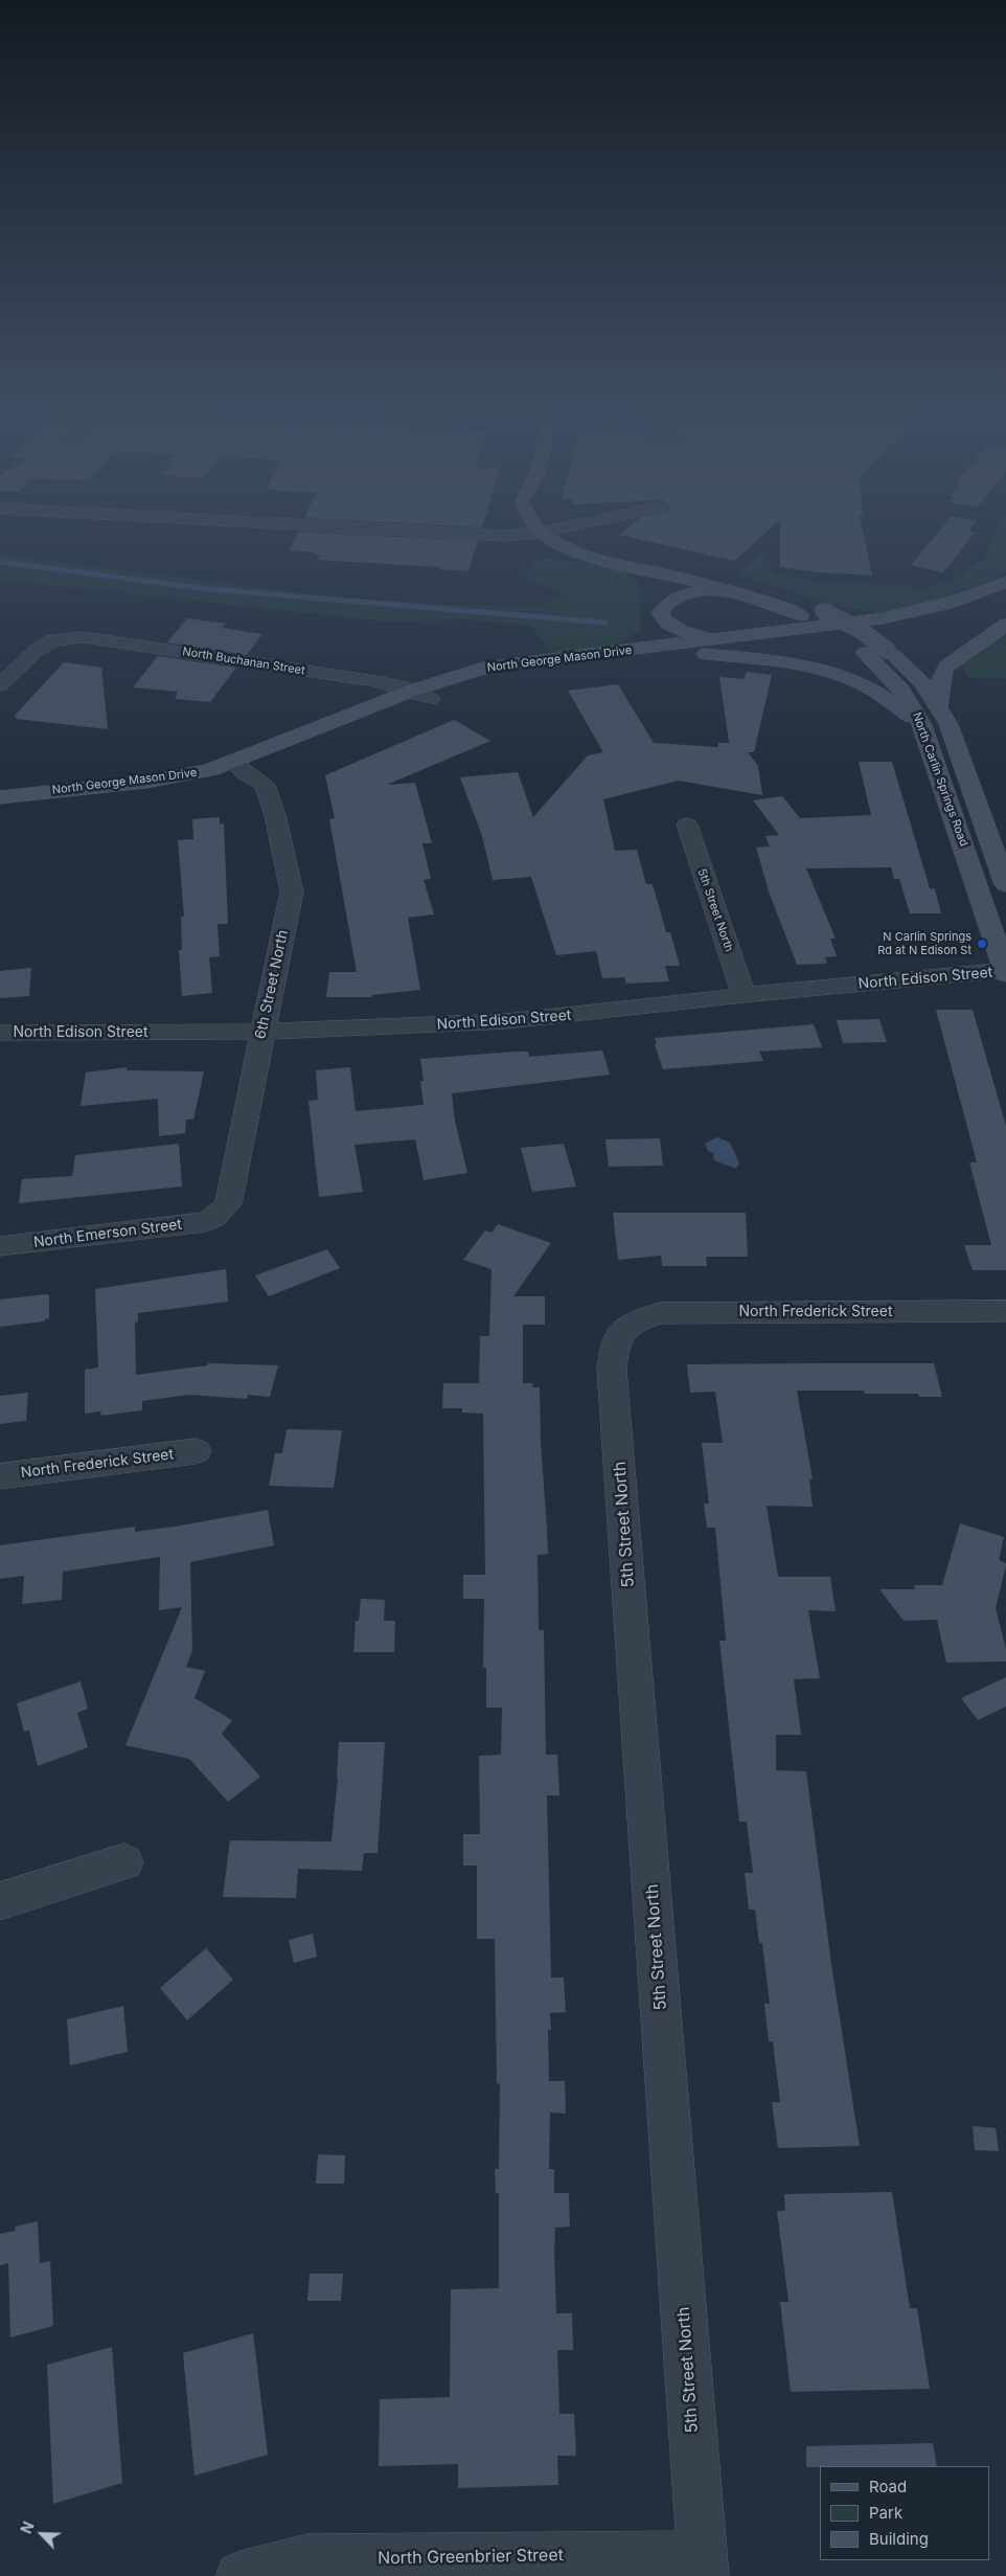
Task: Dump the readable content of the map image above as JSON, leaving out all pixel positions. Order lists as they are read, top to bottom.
{
  "streets": {
    "main road": ["North George Mason Drive", "North Carlin Springs Road"],
    "street": [
      "North Buchanan Street",
      "5th Street North",
      "North Edison Street",
      "6th Street North",
      "North Emerson Street",
      "North Frederick Street",
      "North Greenbrier Street"
    ]
  },
  "crossings": [
    ["North George Mason Drive", "North Buchanan Street"],
    ["North George Mason Drive", "6th Street North"],
    ["North Carlin Springs Road", "North Edison Street"],
    ["5th Street North", "North Edison Street"],
    ["5th Street North", "North Frederick Street"],
    ["5th Street North", "North Greenbrier Street"],
    ["North Edison Street", "6th Street North"],
    ["6th Street North", "North Emerson Street"]
  ],
  "places": ["N Carlin Springs Rd at N Edison St"],
  "legend": ["Road", "Park", "Building"],
  "north": "top left"
}
